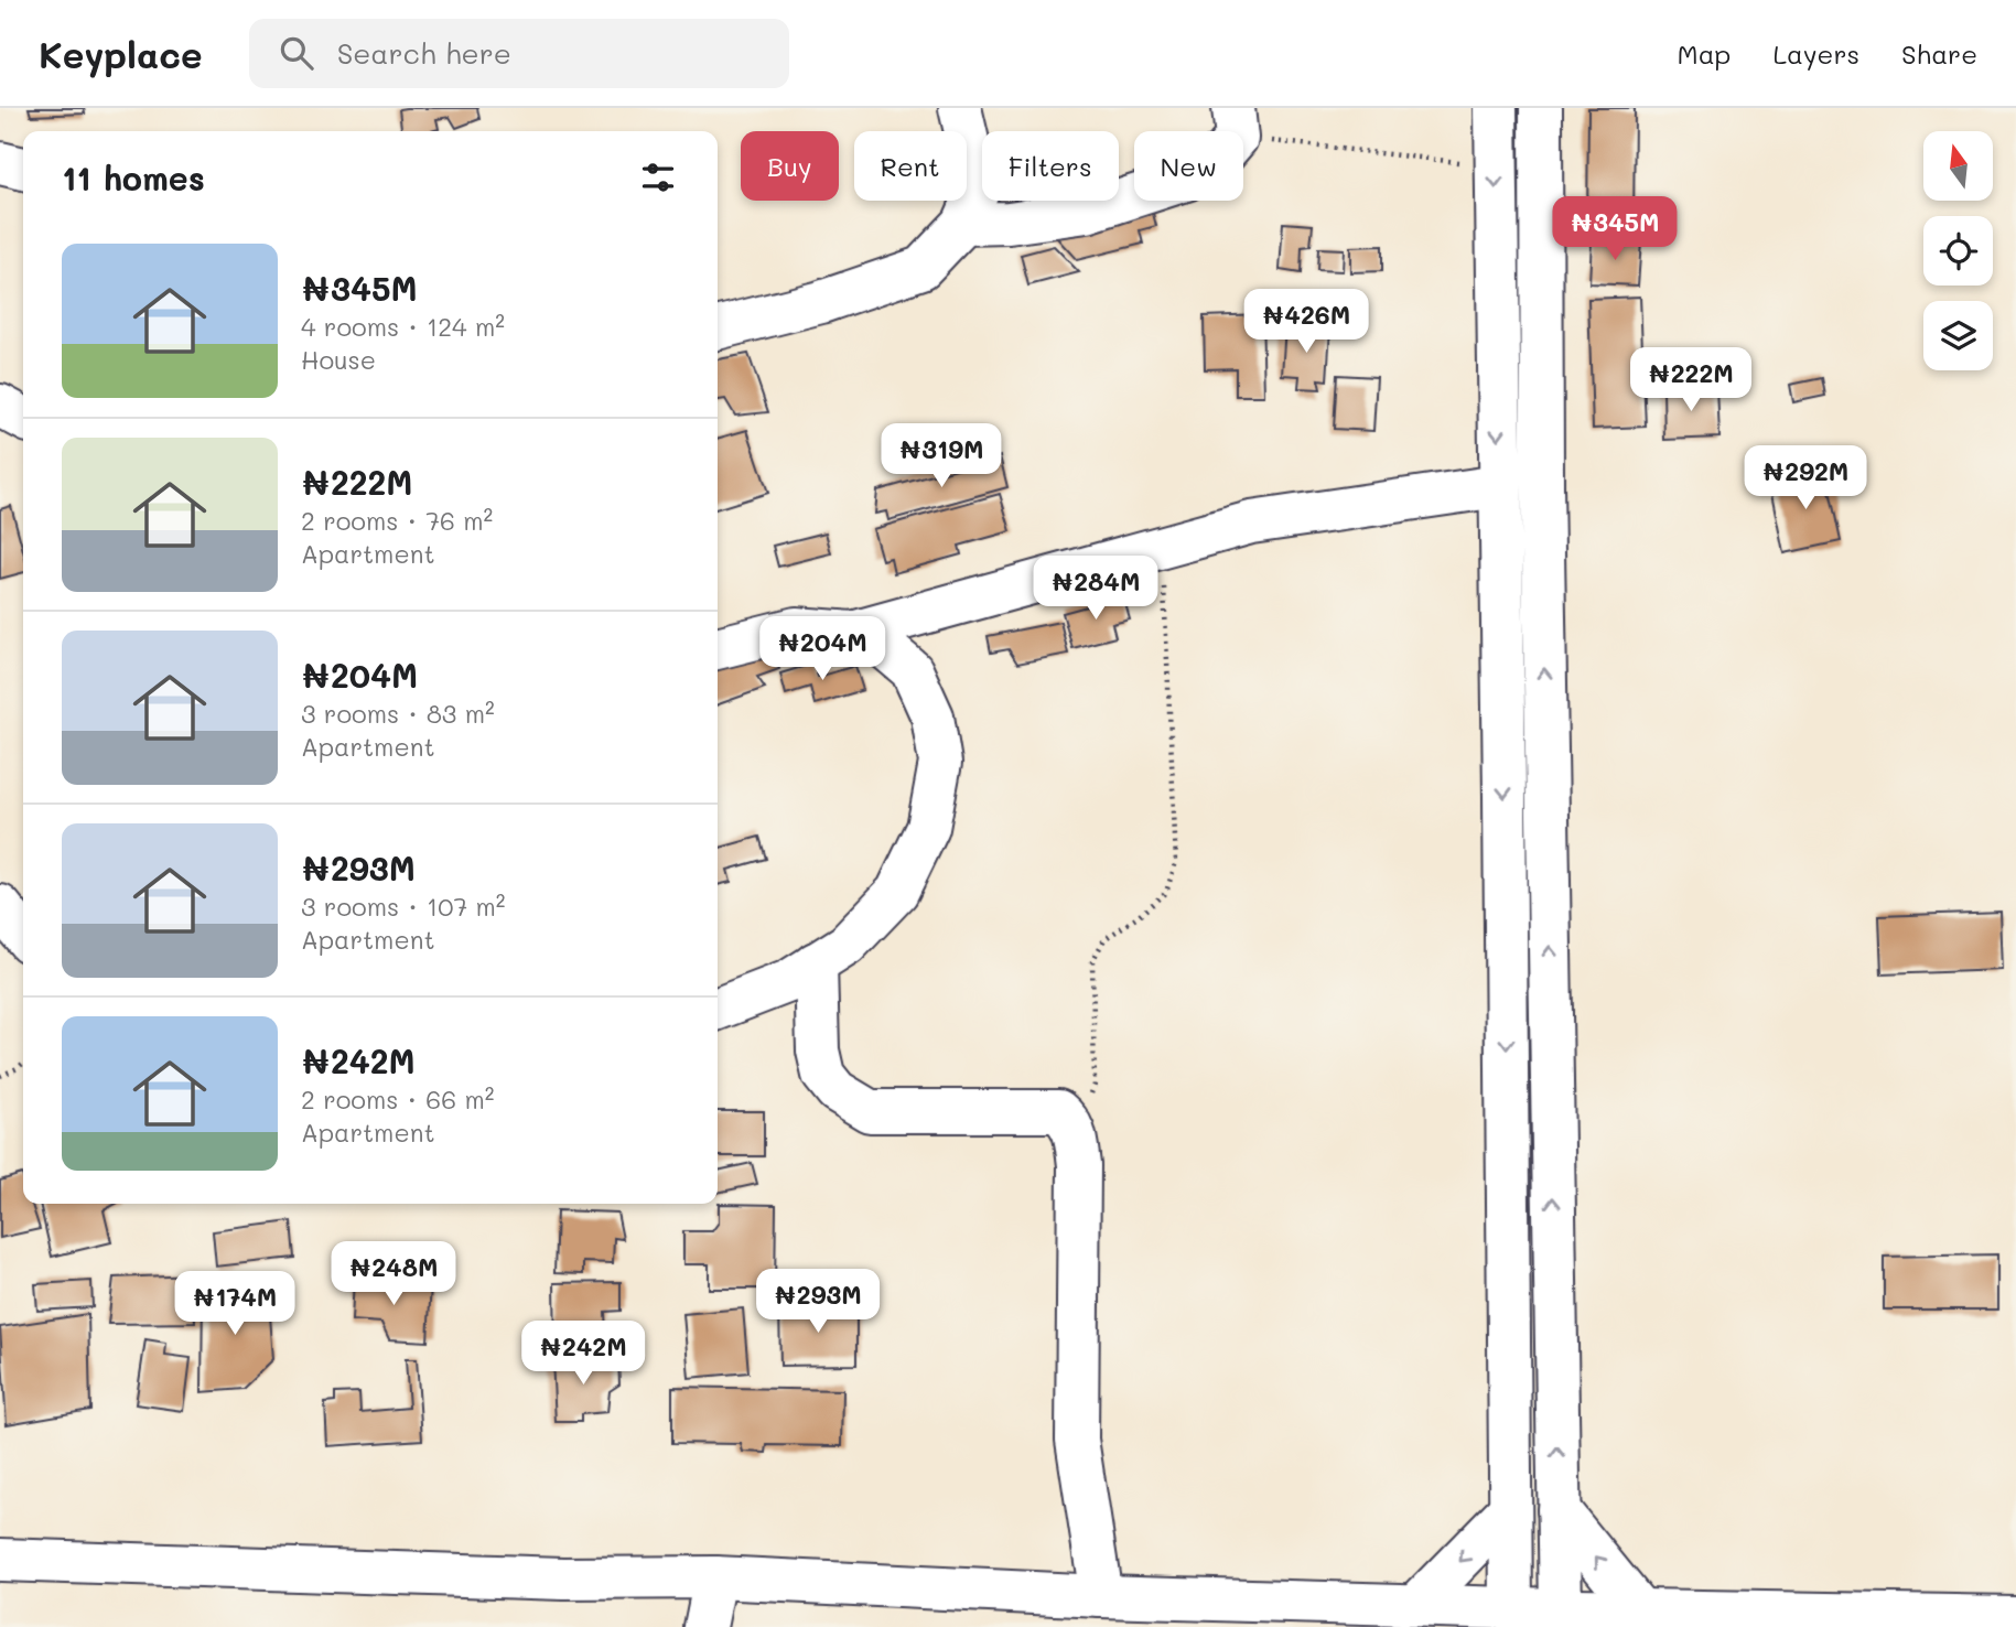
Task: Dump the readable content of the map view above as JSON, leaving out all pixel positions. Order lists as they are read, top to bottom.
{
  "north": "top",
  "page": {
    "header": "Keyplace",
    "search": "Search here",
    "nav": ["Map", "Layers", "Share"],
    "chip": [
      "Buy",
      "Rent",
      "Filters",
      "New"
    ],
    "heading": "11 homes",
    "price": [
      "₦345M",
      "₦426M",
      "₦222M",
      "₦319M",
      "₦292M",
      "₦284M",
      "₦204M",
      "₦248M",
      "₦293M",
      "₦174M",
      "₦242M"
    ],
    "list": [
      {
        "name": "₦345M",
        "note": "4 rooms · 124 m² · House"
      },
      {
        "name": "₦222M",
        "note": "2 rooms · 76 m² · Apartment"
      },
      {
        "name": "₦204M",
        "note": "3 rooms · 83 m² · Apartment"
      },
      {
        "name": "₦293M",
        "note": "3 rooms · 107 m² · Apartment"
      },
      {
        "name": "₦242M",
        "note": "2 rooms · 66 m² · Apartment"
      }
    ]
  }
}
